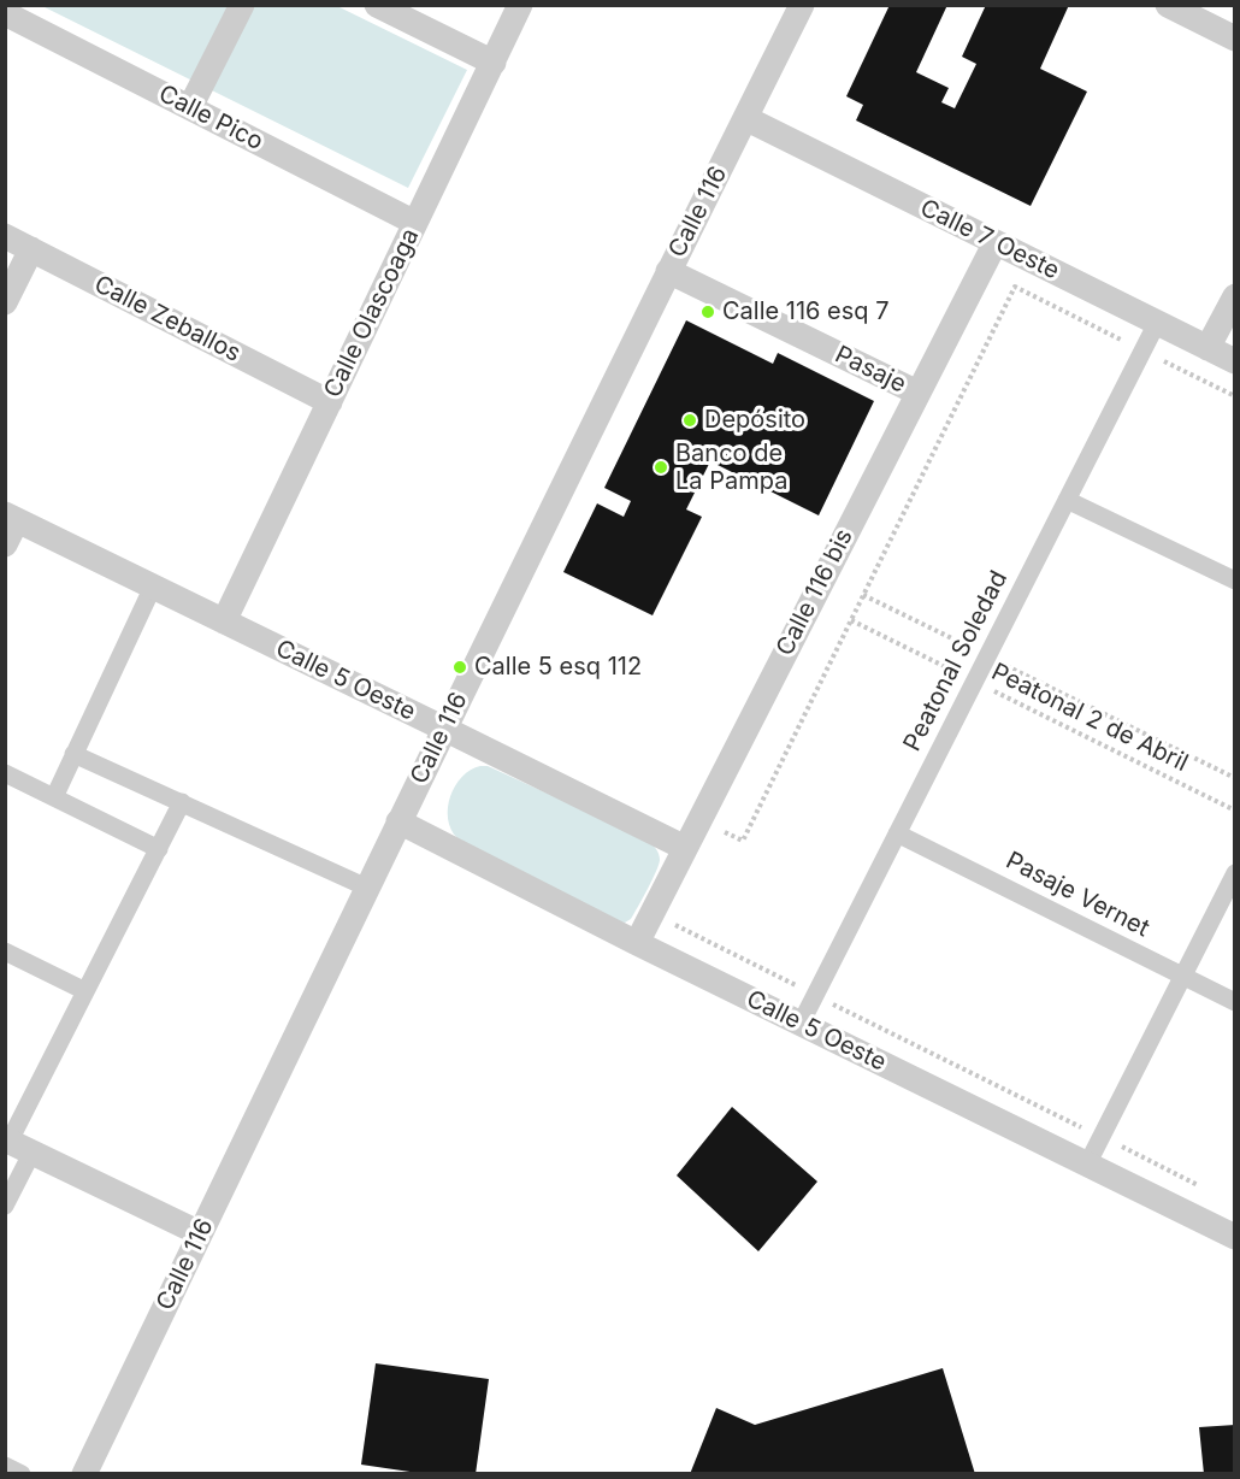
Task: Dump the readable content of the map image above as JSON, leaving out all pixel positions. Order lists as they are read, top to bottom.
{
  "streets": {
    "street": [
      "Calle Pico",
      "Calle 116",
      "Calle 7 Oeste",
      "Calle Olascoaga",
      "Calle Zeballos",
      "Pasaje",
      "Calle 116 bis",
      "Peatonal Soledad",
      "Calle 5 Oeste",
      "Pasaje Vernet"
    ],
    "path": ["Peatonal 2 de Abril"]
  },
  "crossings": [
    ["Calle Pico", "Calle Olascoaga"],
    ["Calle 116", "Calle 7 Oeste"],
    ["Calle 116", "Pasaje"],
    ["Calle 116", "Calle 5 Oeste"],
    ["Calle 7 Oeste", "Calle 116 bis"],
    ["Calle 7 Oeste", "Peatonal Soledad"],
    ["Calle Olascoaga", "Calle Zeballos"],
    ["Calle Olascoaga", "Calle 5 Oeste"],
    ["Pasaje", "Calle 116 bis"],
    ["Calle 116 bis", "Calle 5 Oeste"],
    ["Peatonal Soledad", "Calle 5 Oeste"],
    ["Peatonal Soledad", "Peatonal 2 de Abril"],
    ["Peatonal Soledad", "Pasaje Vernet"]
  ],
  "places": [
    "Calle 116 esq 7",
    "Depósito",
    "Banco de La Pampa",
    "Calle 5 esq 112"
  ]
}
